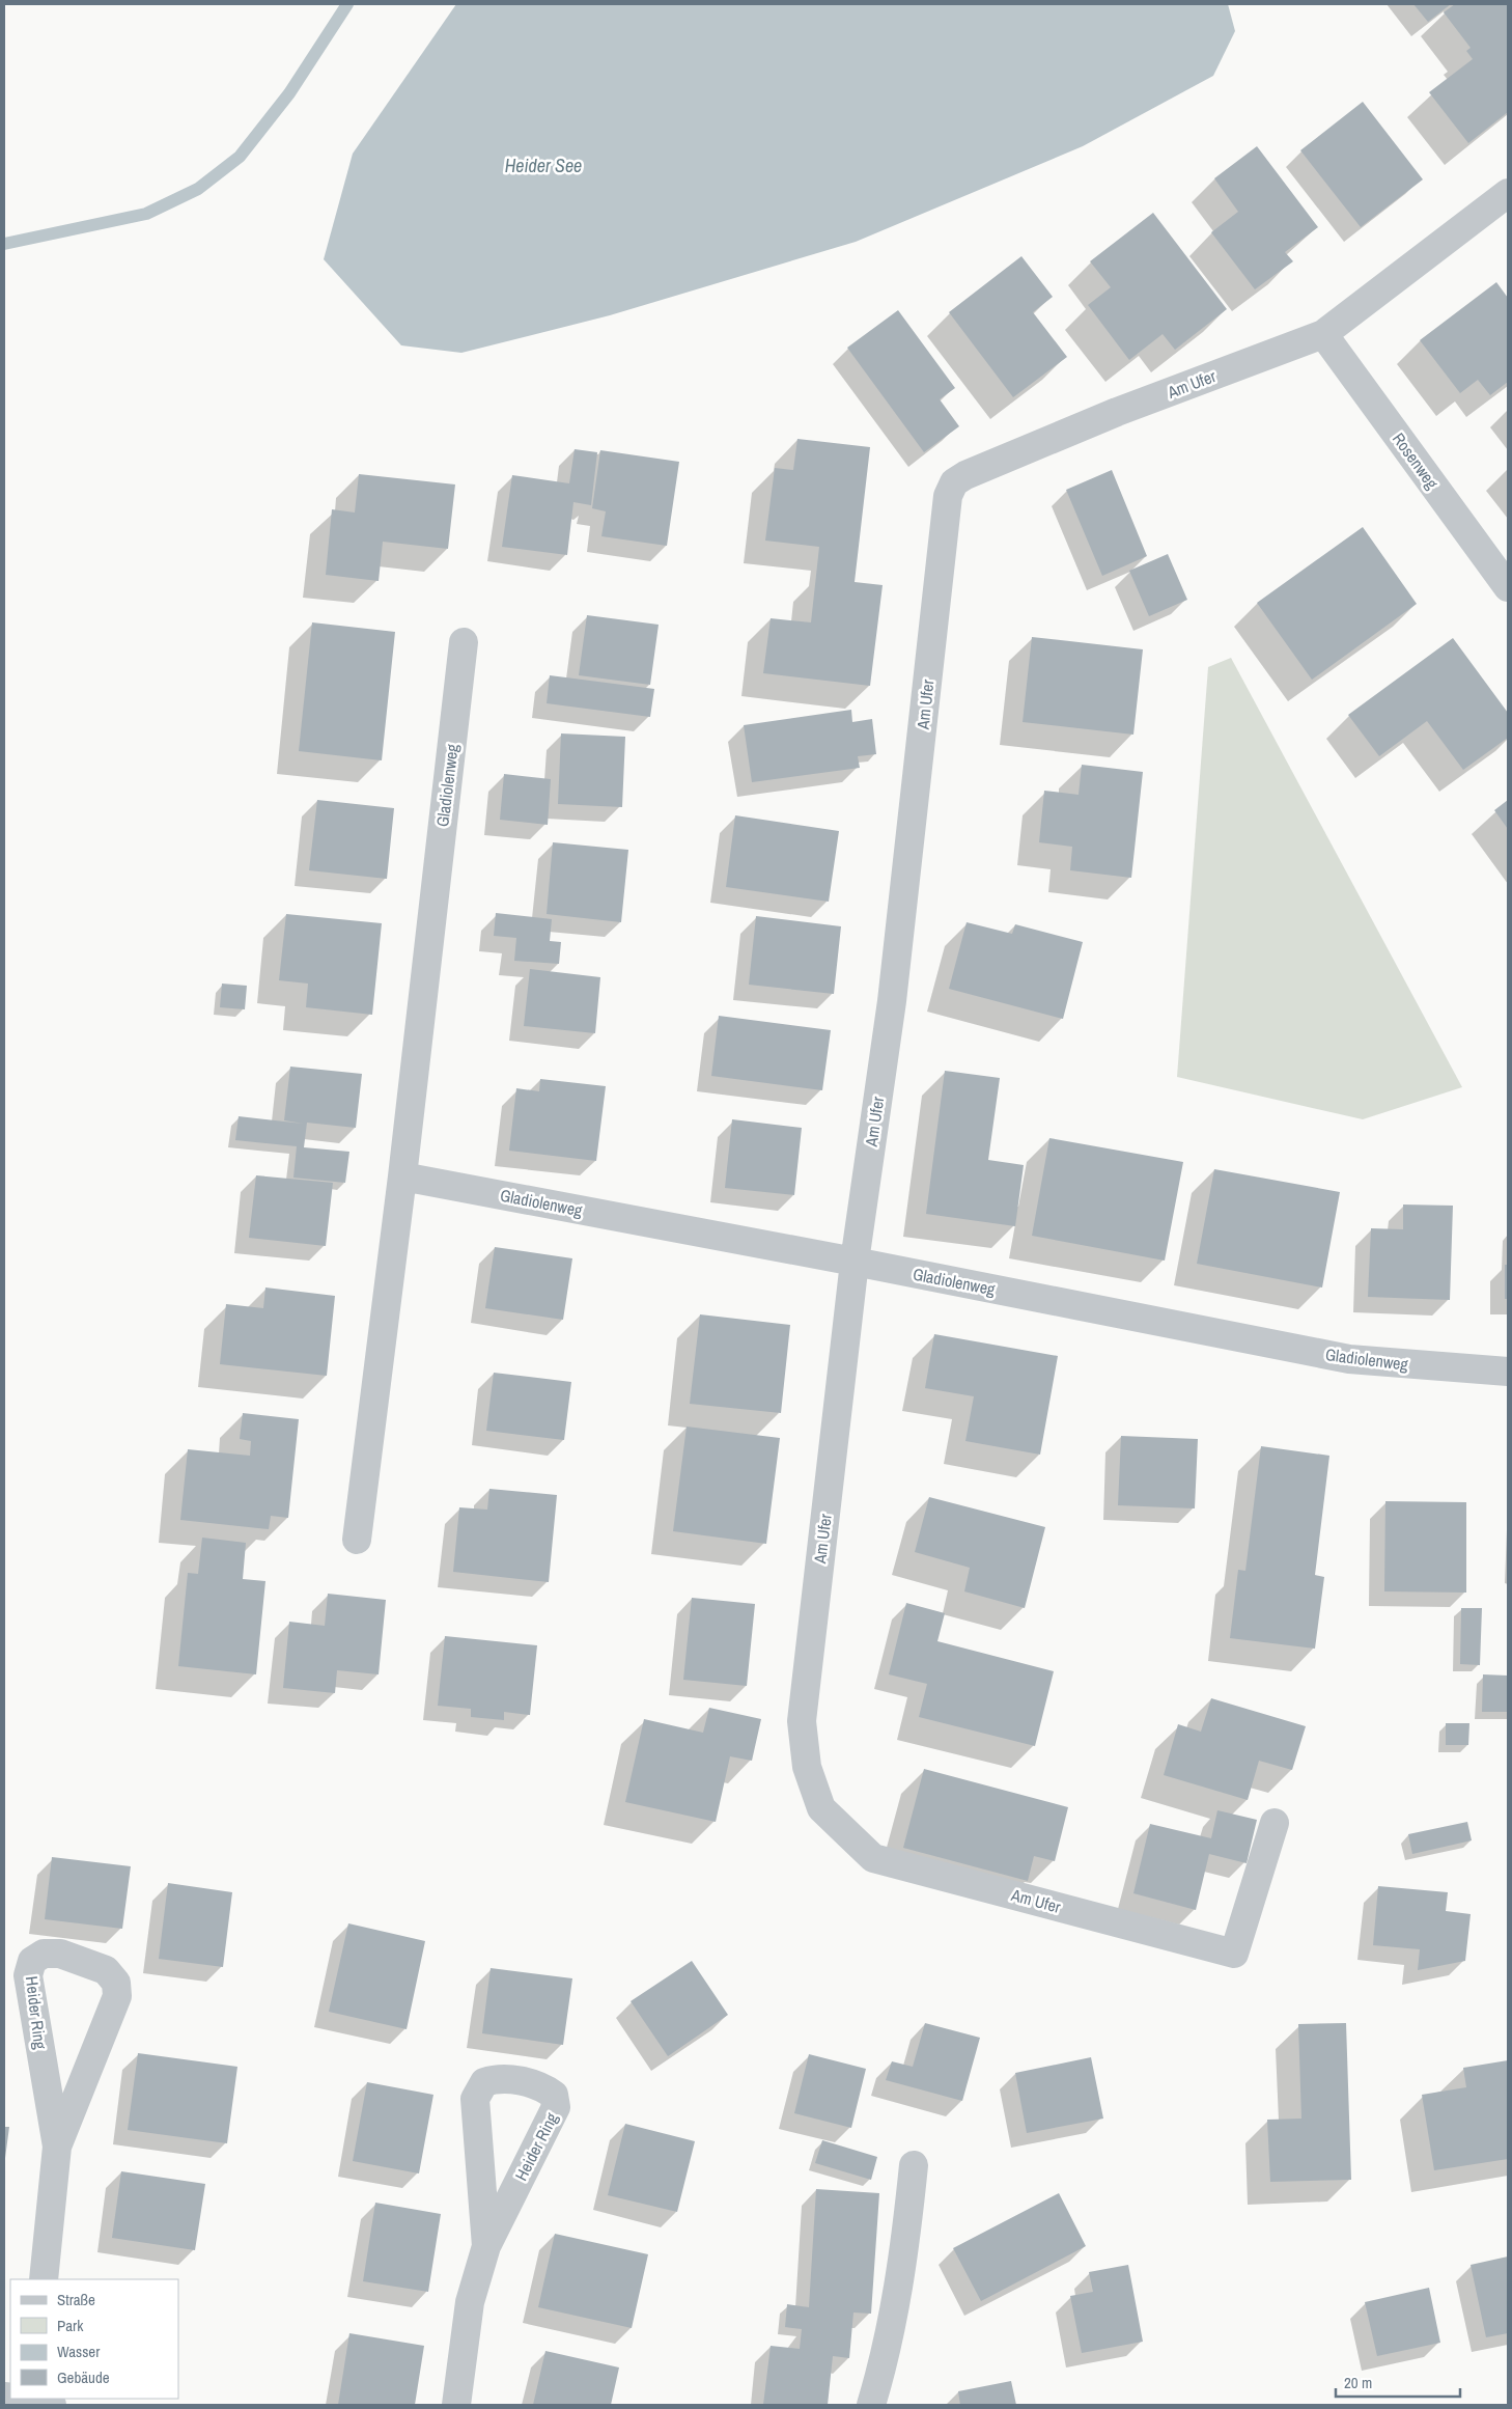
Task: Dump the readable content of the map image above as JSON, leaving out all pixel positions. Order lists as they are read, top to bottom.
{
  "streets": {
    "street": [
      "Am Ufer",
      "Rosenweg",
      "Gladiolenweg",
      "Heider Ring"
    ]
  },
  "crossings": [
    ["Am Ufer", "Rosenweg"],
    ["Am Ufer", "Gladiolenweg"]
  ],
  "water": ["Heider See"],
  "legend": [
    "Straße",
    "Park",
    "Wasser",
    "Gebäude"
  ],
  "scale_bar": "20 m"
}
